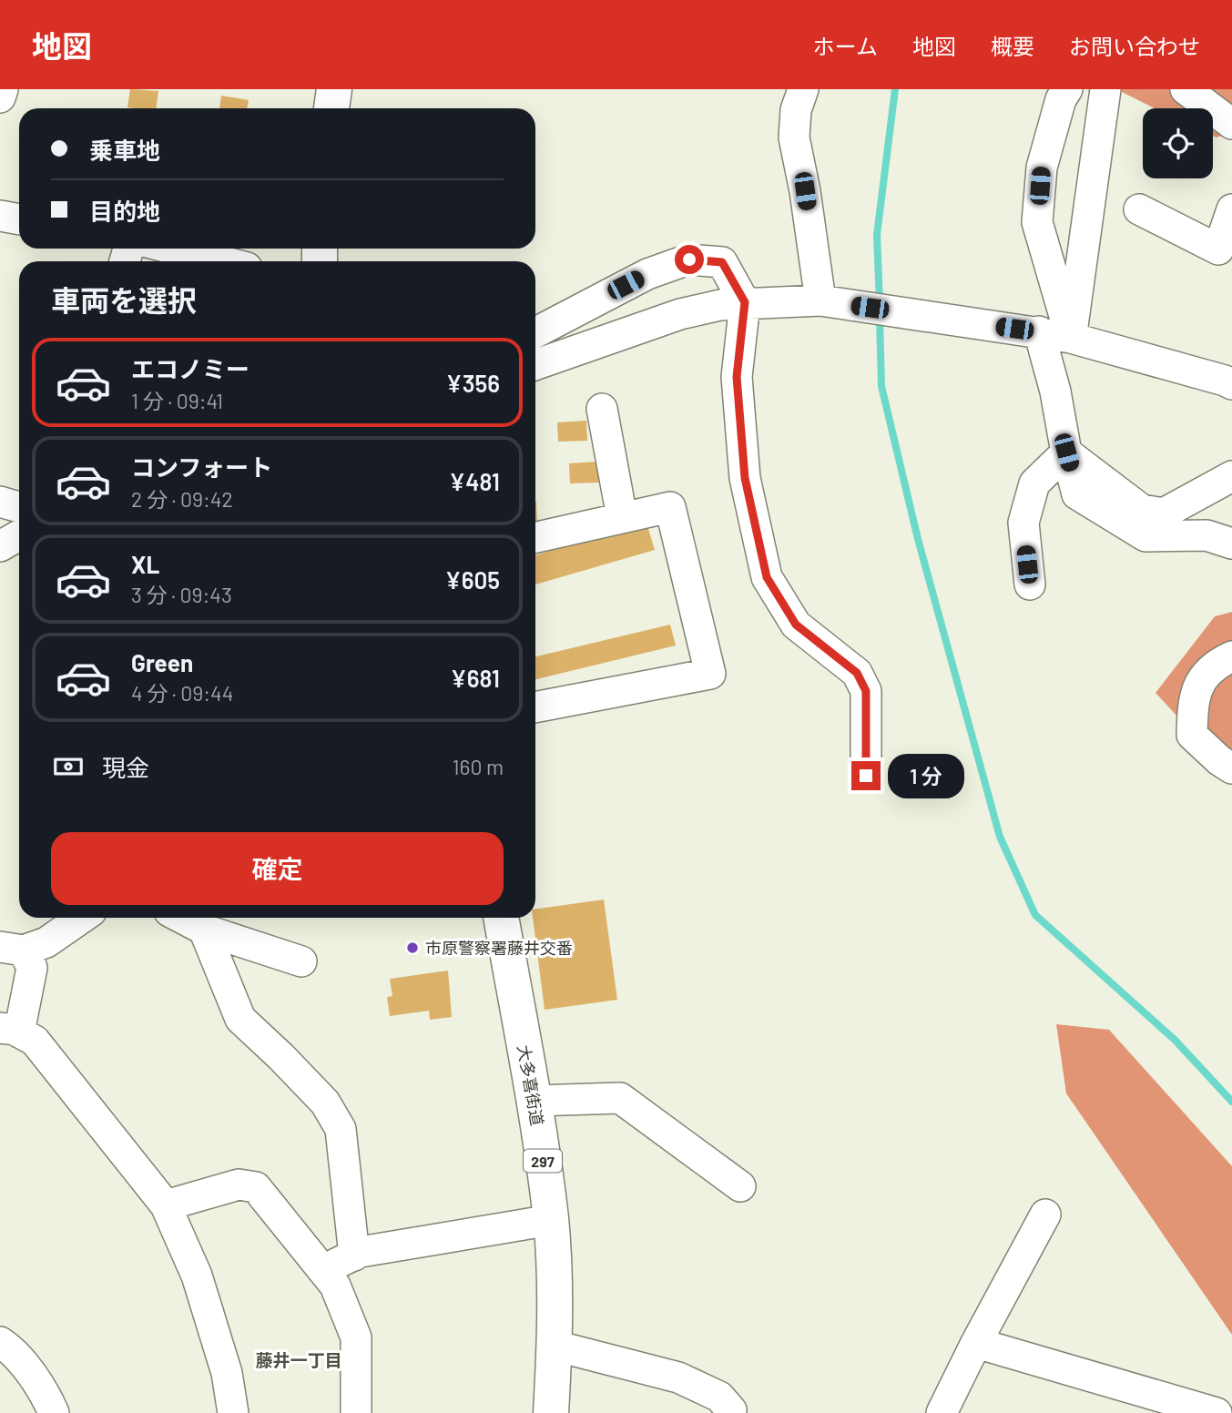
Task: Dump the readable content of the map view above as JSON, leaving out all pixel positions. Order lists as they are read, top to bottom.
{
  "streets": {
    "highway": ["大多喜街道", "297"]
  },
  "districts": ["藤井一丁目"],
  "places": ["市原警察署藤井交番"],
  "page": {
    "header": "地図",
    "nav": [
      "ホーム",
      "地図",
      "概要",
      "お問い合わせ"
    ],
    "banner": ["乗車地", "目的地"],
    "heading": "車両を選択",
    "list": [
      {
        "name": "エコノミー",
        "note": "1 分 · 09:41",
        "value": "¥356"
      },
      {
        "name": "コンフォート",
        "note": "2 分 · 09:42",
        "value": "¥481"
      },
      {
        "name": "XL",
        "note": "3 分 · 09:43",
        "value": "¥605"
      },
      {
        "name": "Green",
        "note": "4 分 · 09:44",
        "value": "¥681"
      }
    ],
    "pay": ["現金", "160 m"],
    "bubble": "1 分",
    "buttons": "確定"
  }
}
